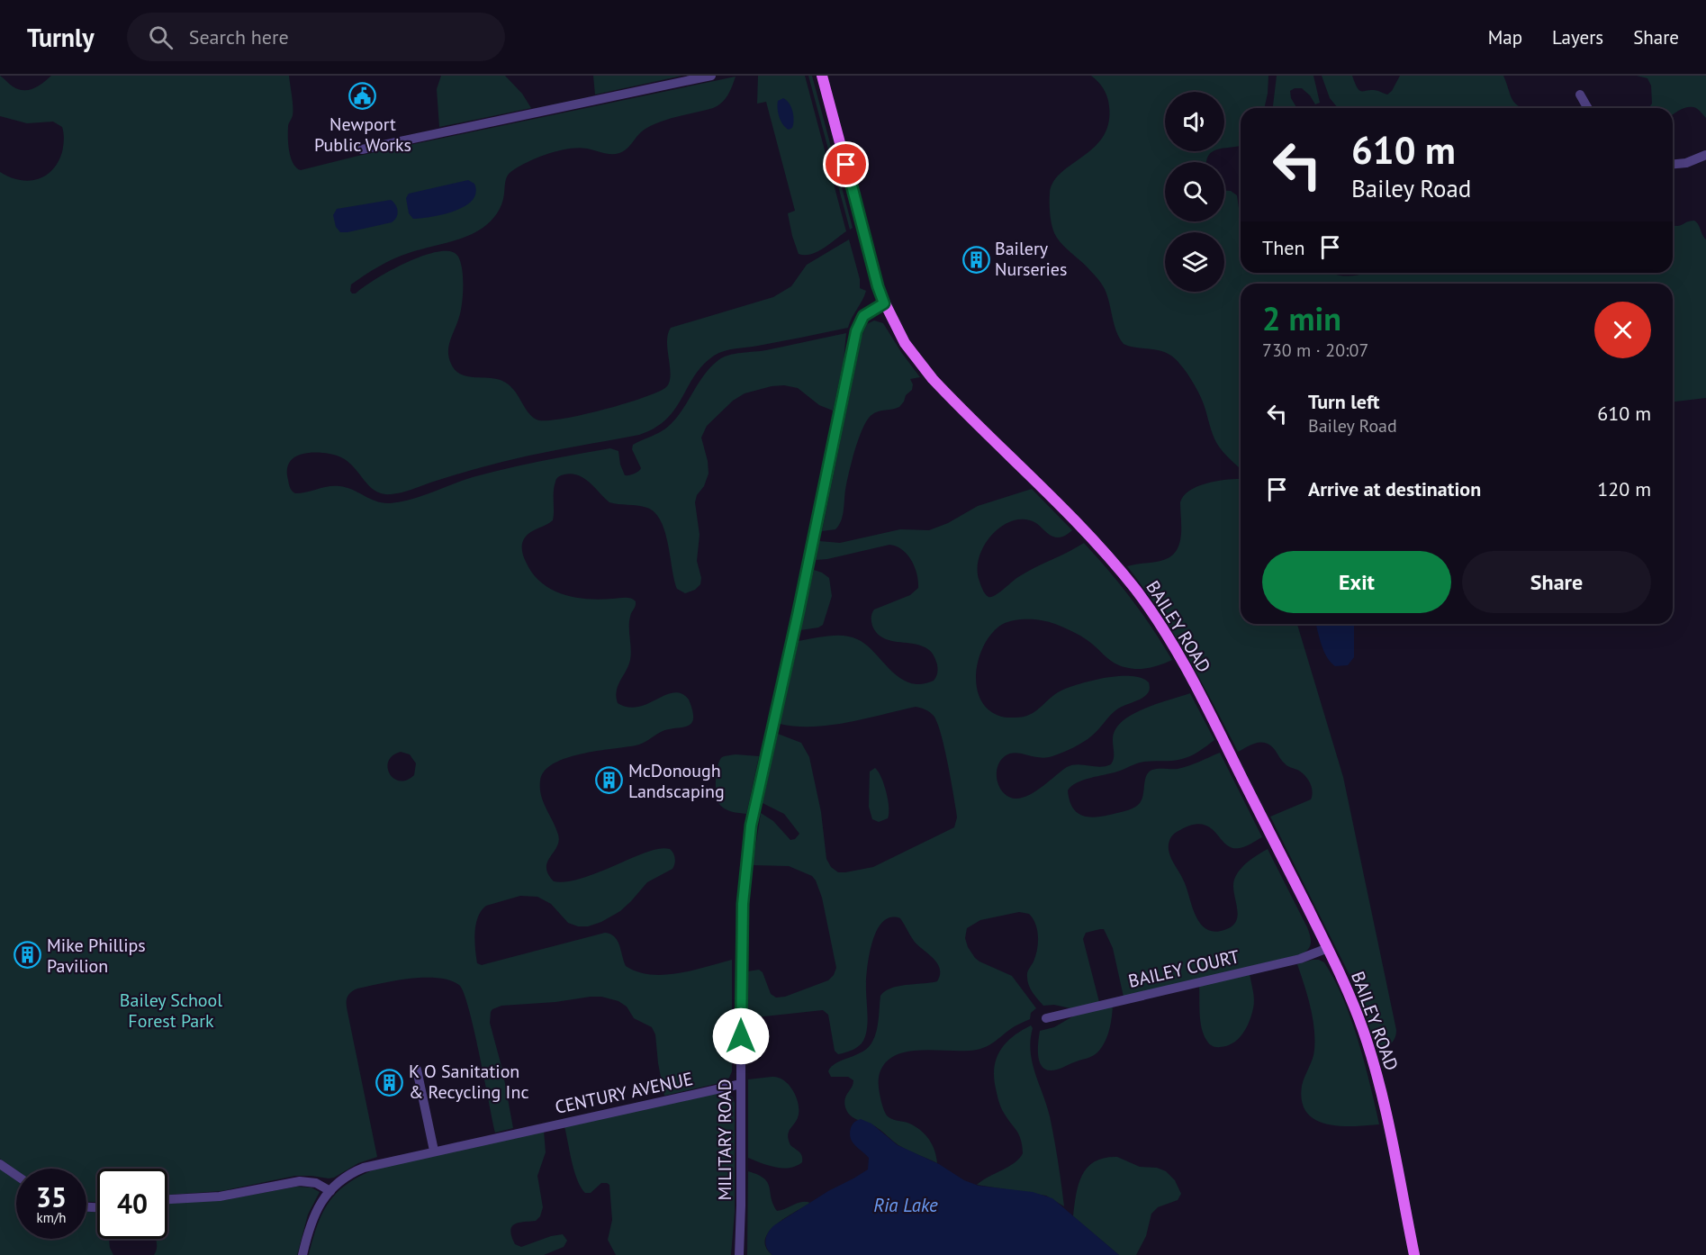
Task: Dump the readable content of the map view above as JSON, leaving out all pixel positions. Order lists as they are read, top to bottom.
{
  "streets": {
    "main road": ["BAILEY ROAD"],
    "street": ["BAILEY COURT", "CENTURY AVENUE", "MILITARY ROAD"]
  },
  "crossings": [
    ["BAILEY ROAD", "BAILEY COURT"],
    ["BAILEY ROAD", "MILITARY ROAD"],
    ["CENTURY AVENUE", "MILITARY ROAD"]
  ],
  "water": ["Ria Lake"],
  "parks": ["Bailey School Forest Park"],
  "places": {
    "public building": ["Newport Public Works"],
    "building": [
      "Bailery Nurseries",
      "McDonough Landscaping",
      "Mike Phillips Pavilion",
      "K O Sanitation & Recycling Inc"
    ]
  },
  "page": {
    "header": "Turnly",
    "search": "Search here",
    "nav": ["Map", "Layers", "Share"],
    "turn": ["610 m", "Bailey Road"],
    "then": "Then",
    "heading": ["2 min", "730 m · 20:07"],
    "list": [
      {
        "name": "Turn left",
        "note": "Bailey Road",
        "value": "610 m"
      },
      {
        "name": "Arrive at destination",
        "value": "120 m"
      }
    ],
    "buttons": ["Exit", "Share"],
    "speed": "35 km/h",
    "limit": "40"
  }
}
